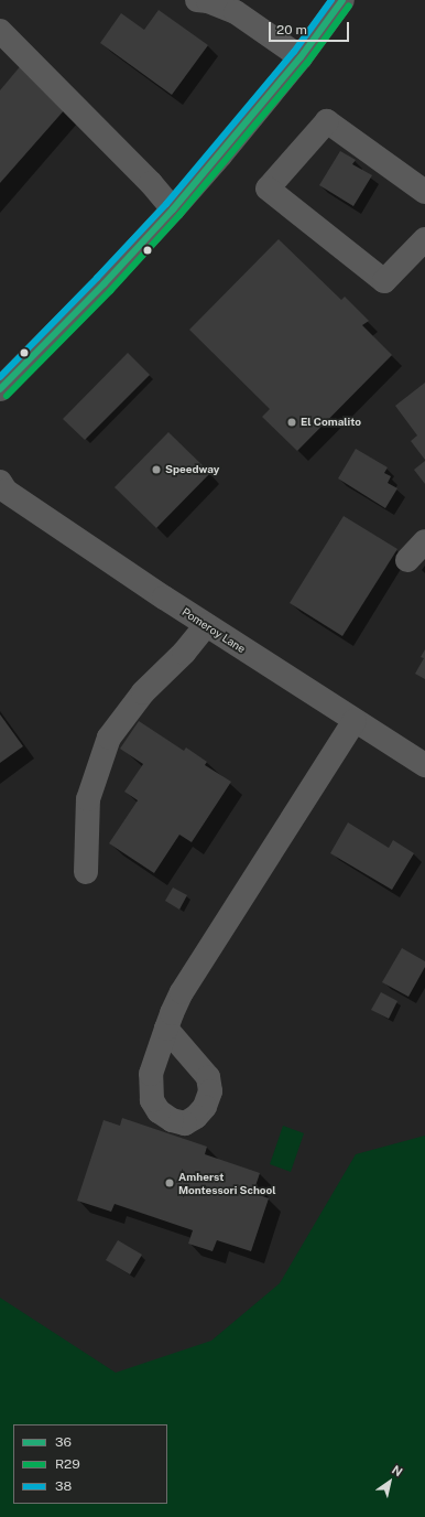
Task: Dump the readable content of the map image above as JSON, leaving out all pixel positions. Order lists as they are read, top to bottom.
{
  "streets": {
    "street": ["Pomeroy Lane"]
  },
  "places": ["El Comalito", "Speedway", "Amherst Montessori School"],
  "lines": ["transit line 36", "transit line 38", "transit line R29"],
  "legend": ["36", "R29", "38"],
  "scale_bar": "20 m",
  "north": "top right"
}
